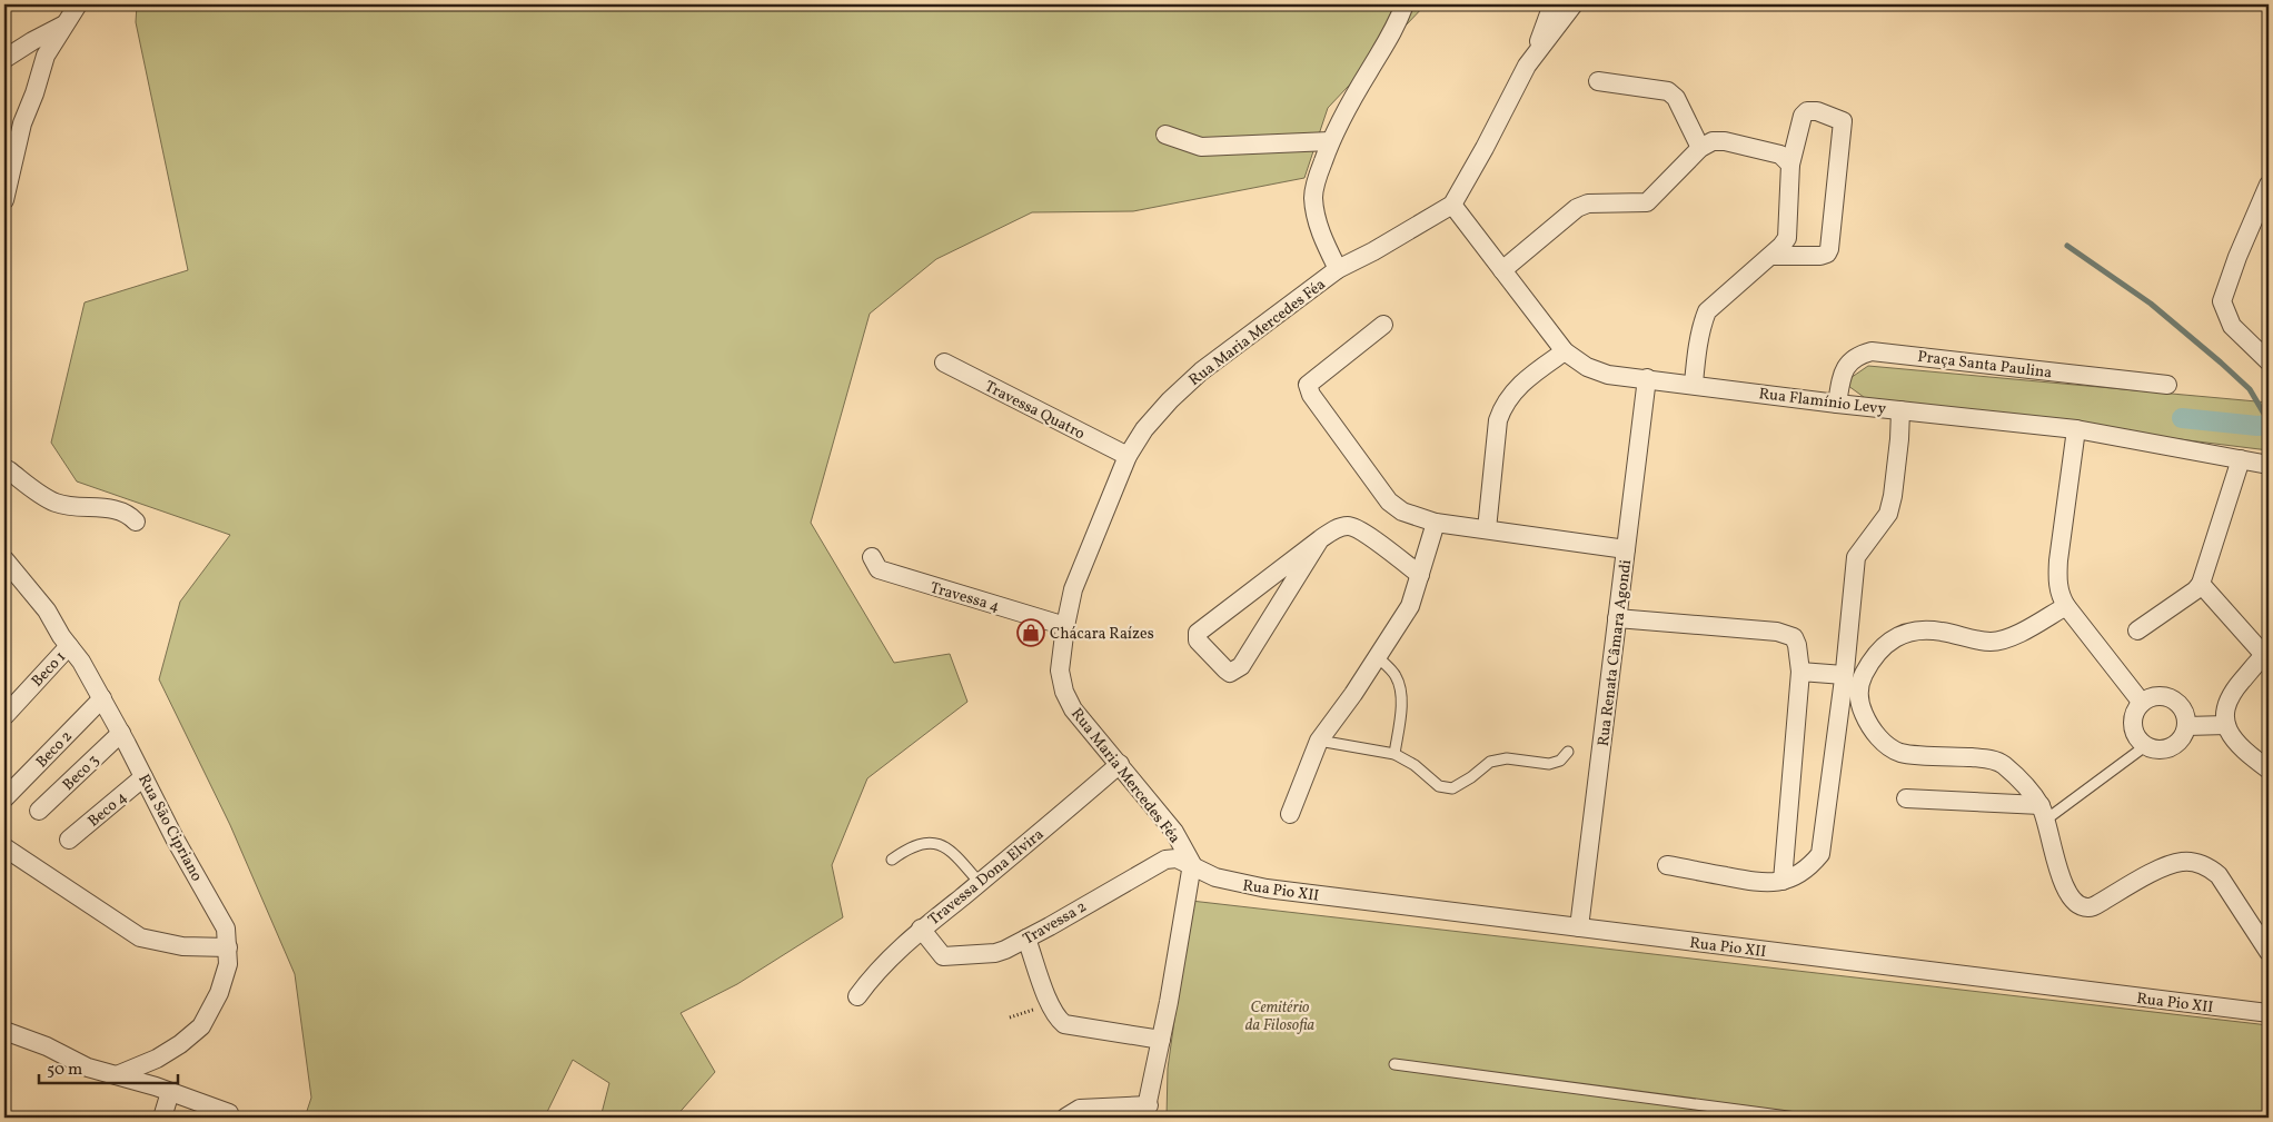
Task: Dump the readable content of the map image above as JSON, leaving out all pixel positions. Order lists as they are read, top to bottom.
{
  "streets": {
    "street": [
      "Rua Maria Mercedes Féa",
      "Praça Santa Paulina",
      "Rua Flamínio Levy",
      "Travessa Quatro",
      "Travessa 4",
      "Rua Renata Câmara Agondi",
      "Beco 1",
      "Beco 2",
      "Beco 3",
      "Beco 4",
      "Rua São Cipriano",
      "Travessa Dona Elvira",
      "Rua Pio XII",
      "Travessa 2"
    ]
  },
  "crossings": [
    ["Rua Maria Mercedes Féa", "Rua Flamínio Levy"],
    ["Rua Maria Mercedes Féa", "Travessa Quatro"],
    ["Rua Maria Mercedes Féa", "Travessa 4"],
    ["Rua Maria Mercedes Féa", "Travessa Dona Elvira"],
    ["Rua Maria Mercedes Féa", "Rua Pio XII"],
    ["Rua Maria Mercedes Féa", "Travessa 2"],
    ["Praça Santa Paulina", "Rua Flamínio Levy"],
    ["Rua Flamínio Levy", "Rua Renata Câmara Agondi"],
    ["Rua Renata Câmara Agondi", "Rua Pio XII"],
    ["Beco 1", "Rua São Cipriano"],
    ["Beco 2", "Rua São Cipriano"],
    ["Beco 3", "Rua São Cipriano"],
    ["Beco 4", "Rua São Cipriano"],
    ["Travessa Dona Elvira", "Travessa 2"],
    ["Rua Pio XII", "Travessa 2"]
  ],
  "parks": ["Cemitério da Filosofia"],
  "places": {
    "shop": ["Chácara Raízes"]
  },
  "scale_bar": "50 m"
}
